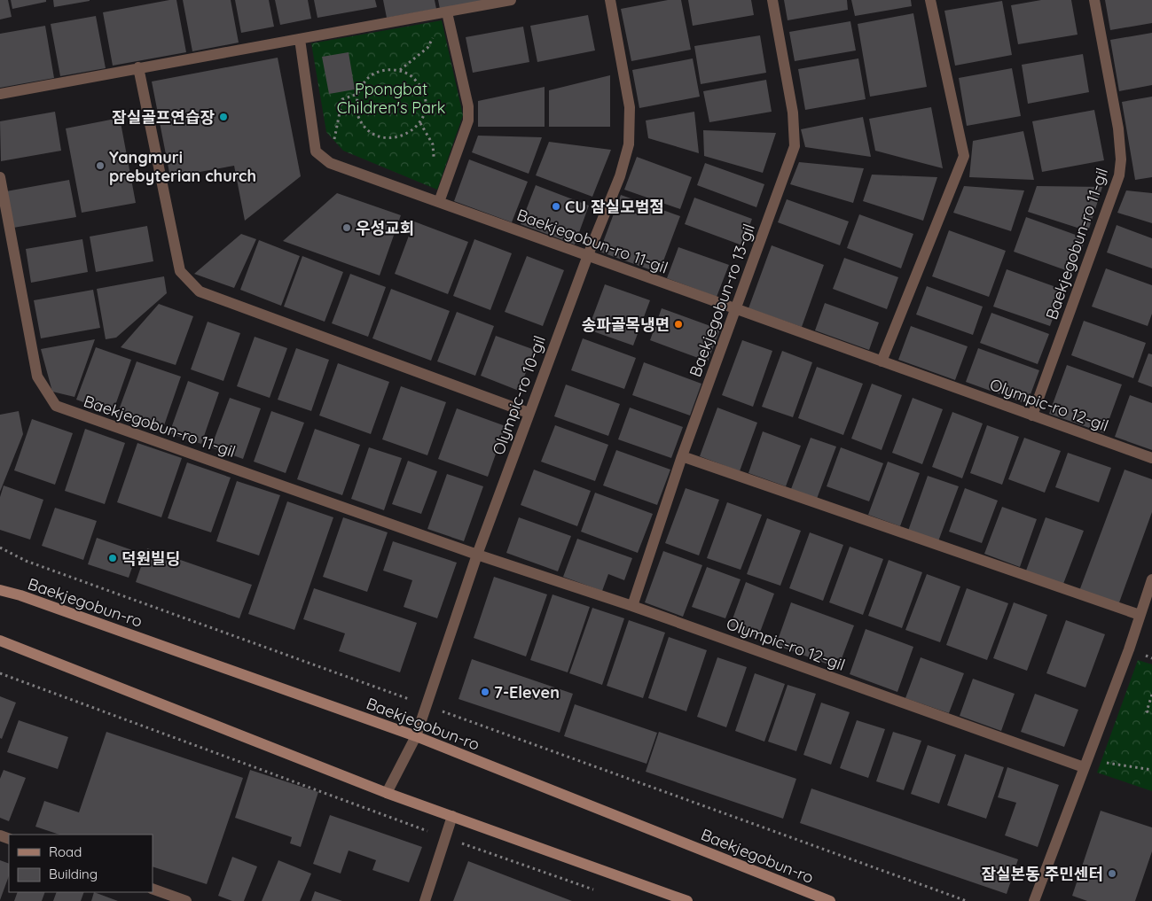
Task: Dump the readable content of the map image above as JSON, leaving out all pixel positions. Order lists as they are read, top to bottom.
{
  "streets": {
    "main road": ["Baekjegobun-ro"],
    "street": [
      "Baekjegobun-ro 11-gil",
      "Baekjegobun-ro 13-gil",
      "Olympic-ro 10-gil",
      "Olympic-ro 12-gil"
    ]
  },
  "crossings": [
    ["Baekjegobun-ro 11-gil", "Baekjegobun-ro 13-gil"],
    ["Baekjegobun-ro 11-gil", "Olympic-ro 10-gil"],
    ["Baekjegobun-ro 11-gil", "Olympic-ro 12-gil"],
    ["Baekjegobun-ro 13-gil", "Olympic-ro 12-gil"],
    ["Olympic-ro 10-gil", "Olympic-ro 12-gil"],
    ["Olympic-ro 10-gil", "Baekjegobun-ro"]
  ],
  "parks": ["Ppongbat Children's Park"],
  "places": [
    "잠실골프연습장",
    "Yangmuri prebyterian church",
    "CU 잠실모범점",
    "우성교회",
    "송파골목냉면",
    "덕원빌딩",
    "7-Eleven",
    "잠실본동 주민센터"
  ],
  "legend": ["Road", "Building"]
}
